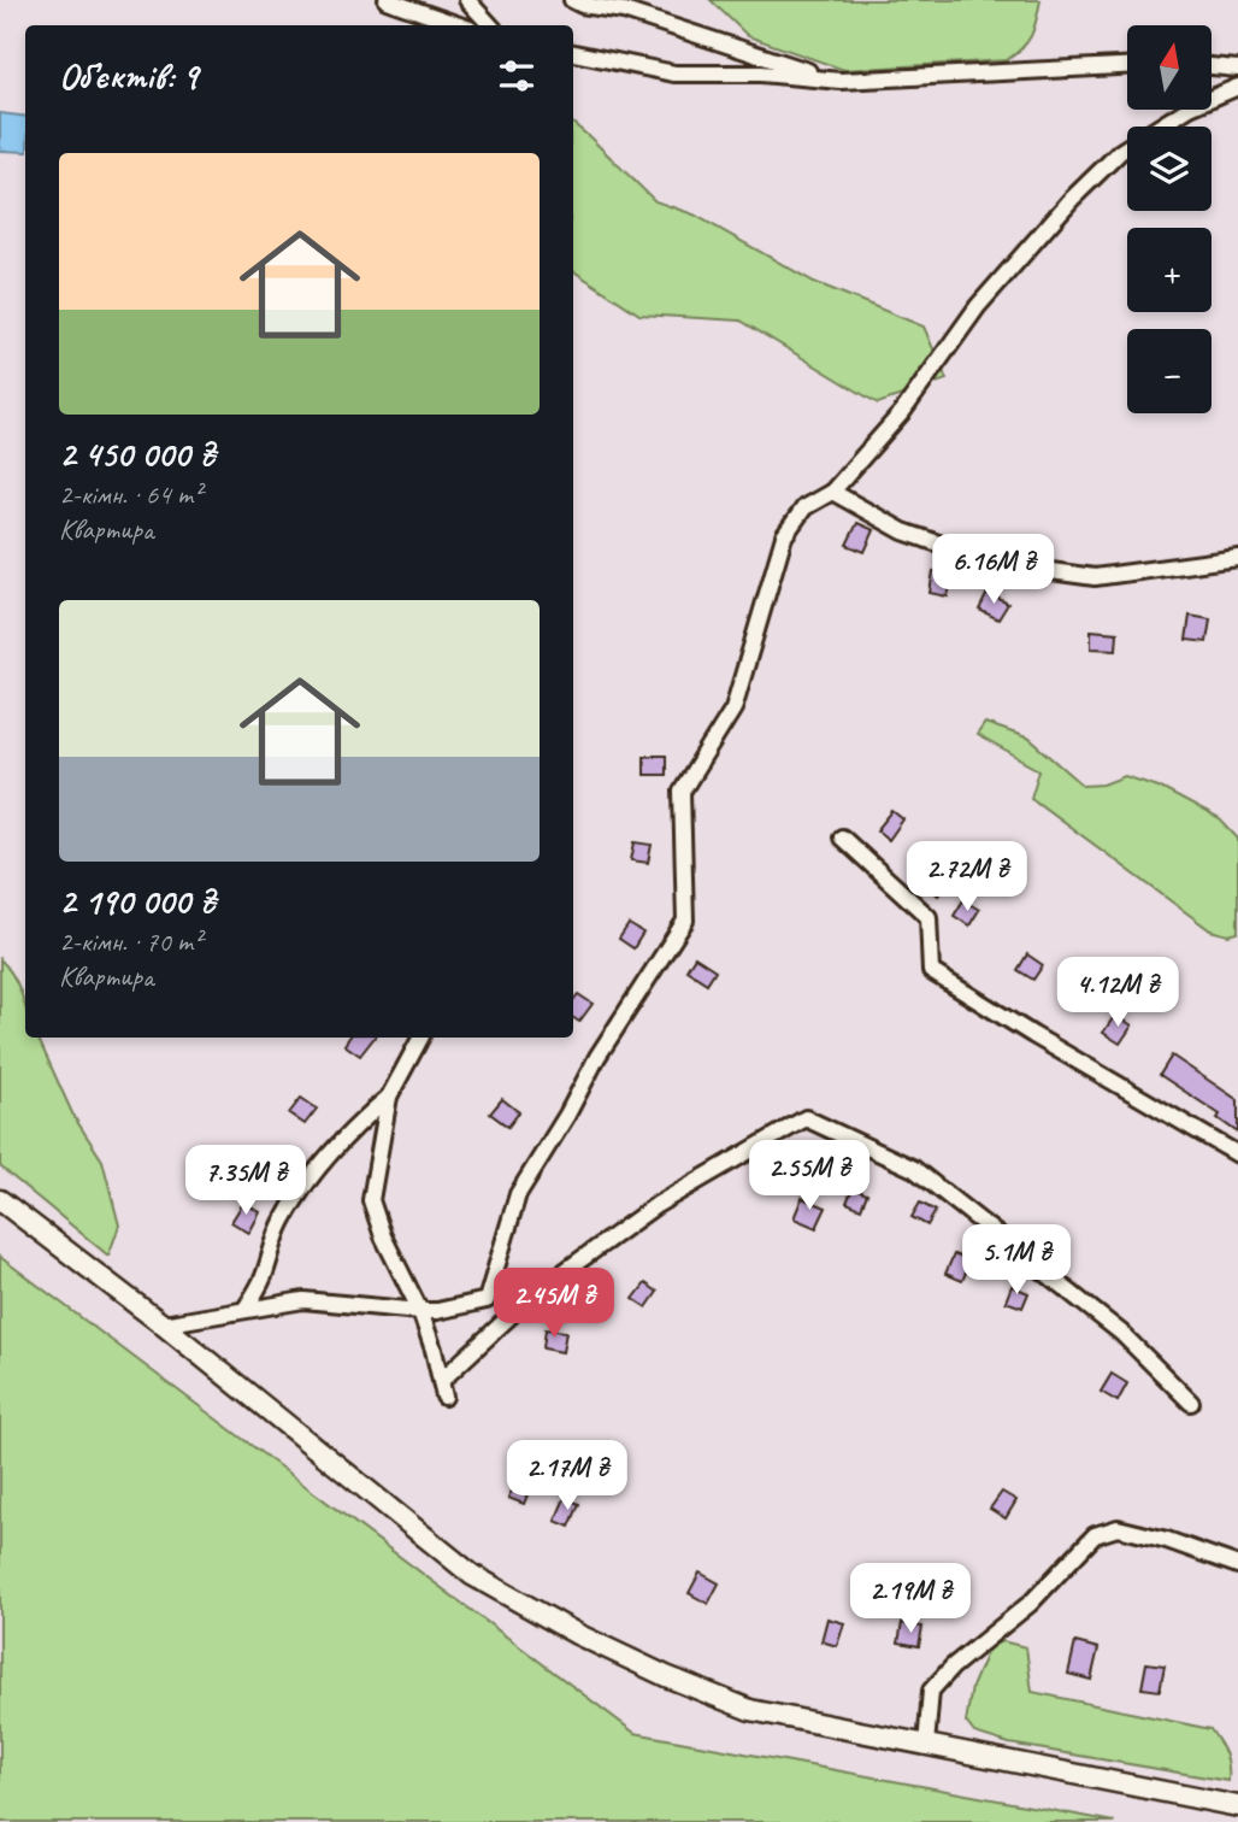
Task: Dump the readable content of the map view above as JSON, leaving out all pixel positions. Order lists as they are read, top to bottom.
{
  "north": "top",
  "page": {
    "map_buttons": ["+", "−"],
    "heading": "Об’єктів: 9",
    "list": [
      {
        "name": "2 450 000 ₴",
        "note": "2-кімн. · 64 m² · Квартира"
      },
      {
        "name": "2 190 000 ₴",
        "note": "2-кімн. · 70 m² · Квартира"
      }
    ],
    "price": [
      "6.16M ₴",
      "2.72M ₴",
      "4.12M ₴",
      "2.55M ₴",
      "7.35M ₴",
      "5.1M ₴",
      "2.45M ₴",
      "2.17M ₴",
      "2.19M ₴"
    ]
  }
}
